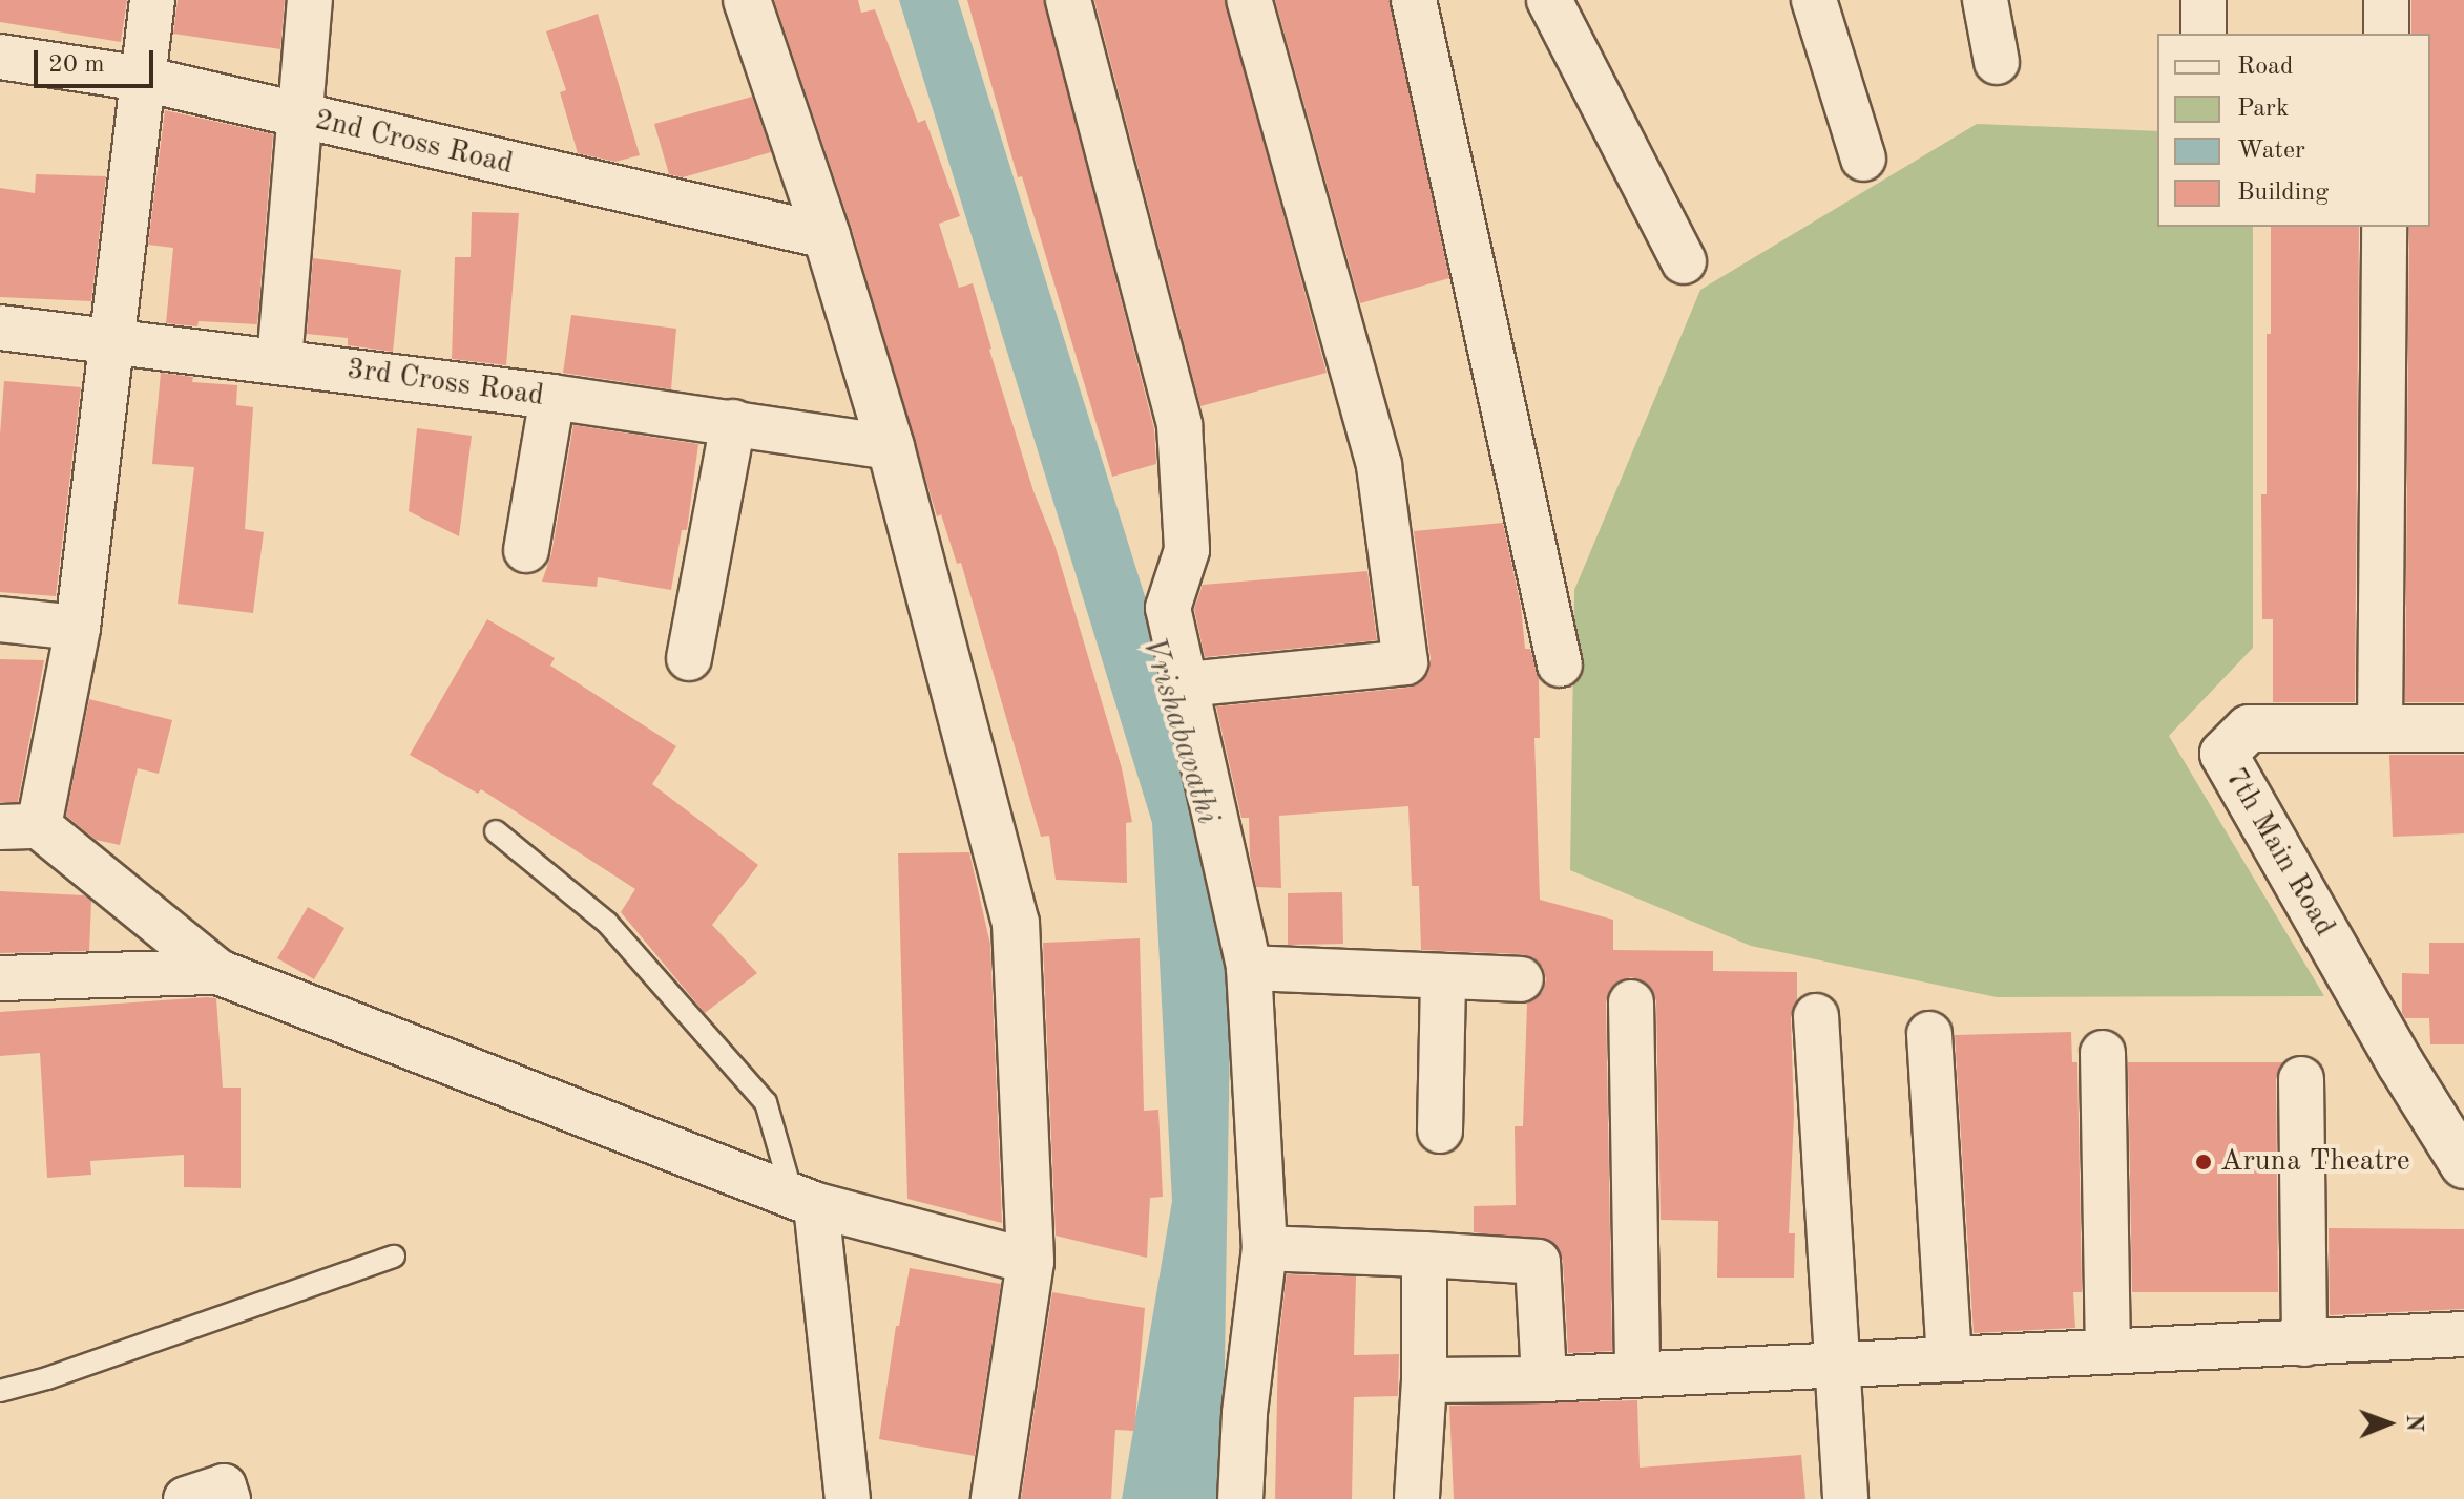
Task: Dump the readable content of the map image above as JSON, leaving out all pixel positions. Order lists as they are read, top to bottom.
{
  "streets": {
    "street": ["2nd Cross Road", "3rd Cross Road", "7th Main Road"]
  },
  "water": ["Vrishabavathi"],
  "places": ["Aruna Theatre"],
  "legend": [
    "Road",
    "Park",
    "Water",
    "Building"
  ],
  "scale_bar": "20 m",
  "north": "right"
}
